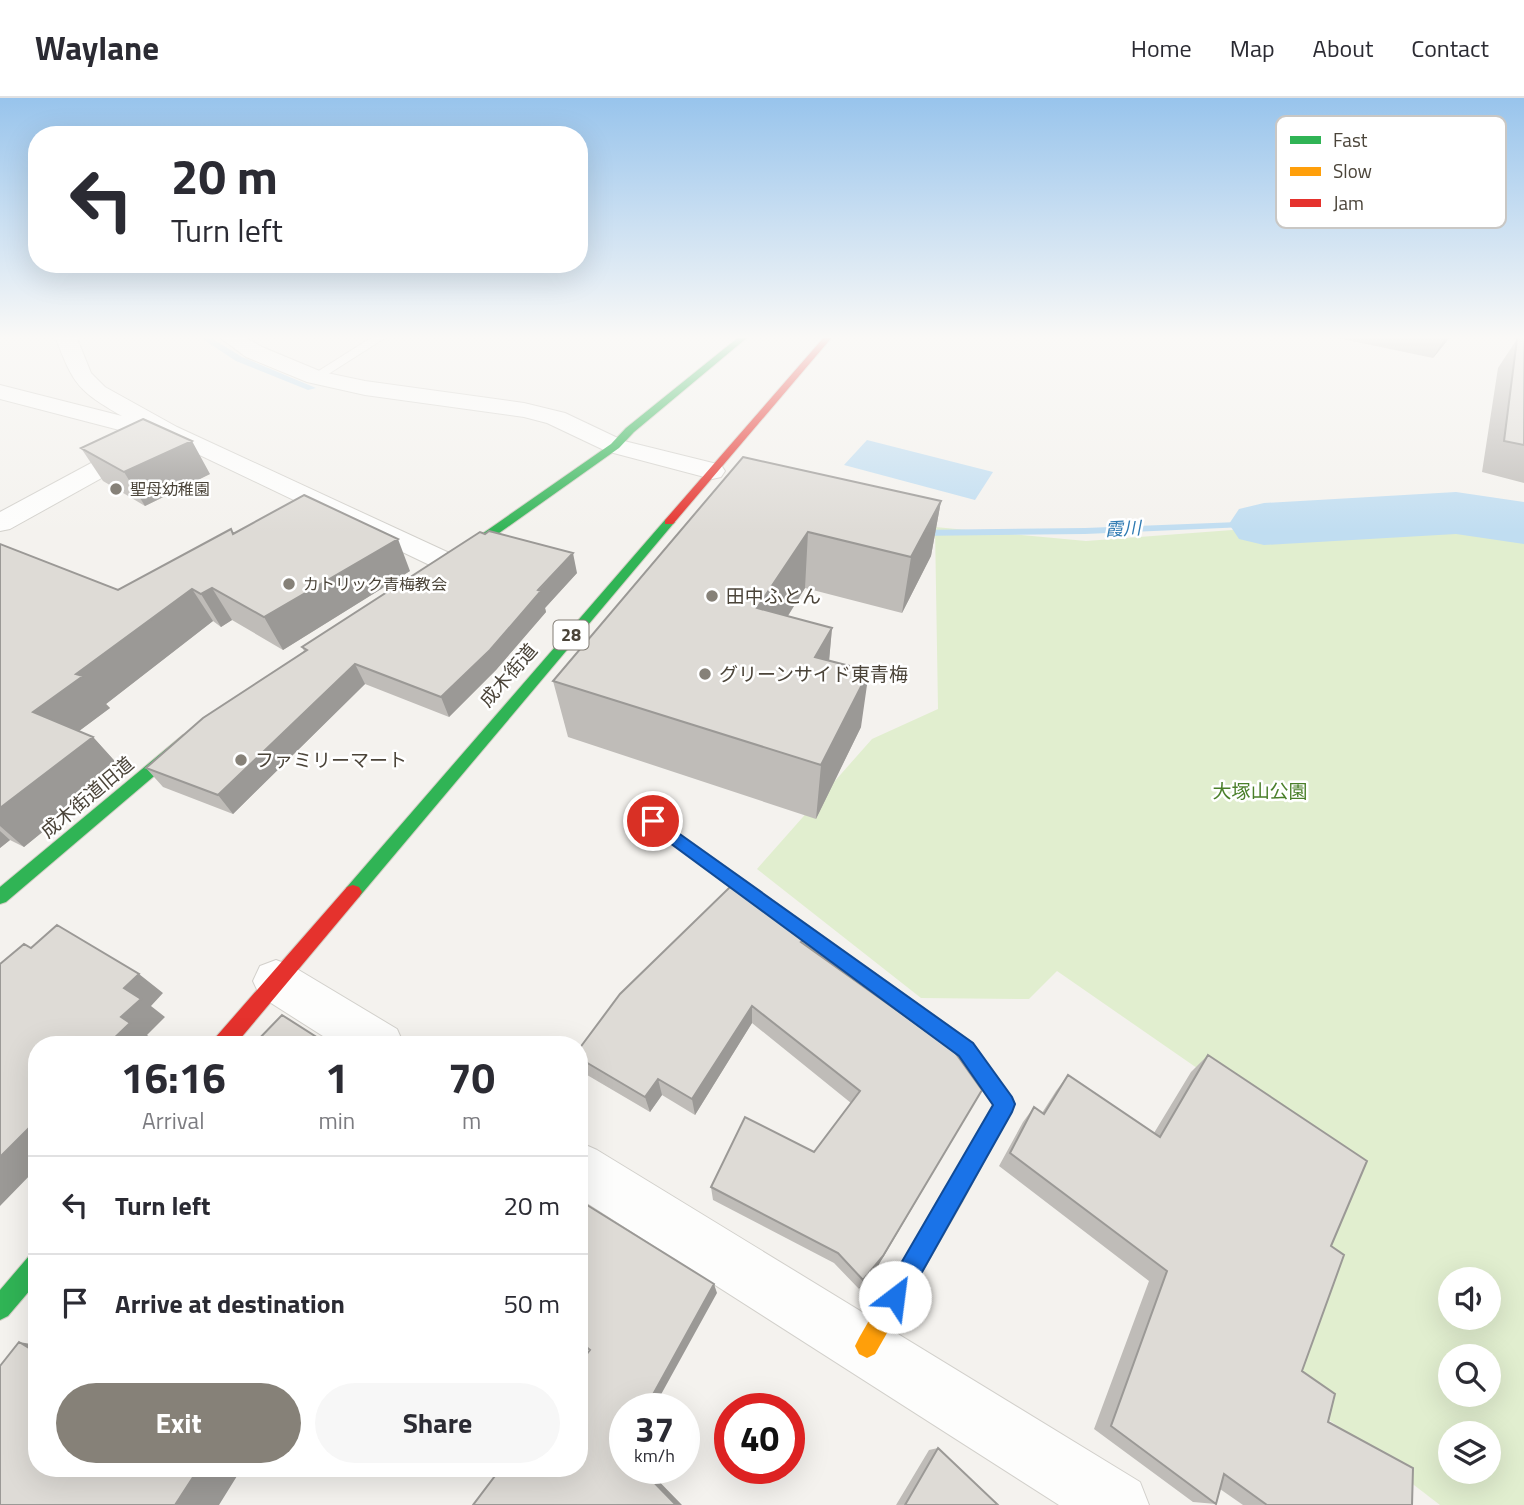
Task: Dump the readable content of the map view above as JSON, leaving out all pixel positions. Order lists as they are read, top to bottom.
{
  "streets": {
    "street": ["28", "成木街道", "成木街道旧道"]
  },
  "water": ["霞川"],
  "parks": ["大塚山公園"],
  "places": [
    "聖母幼稚園",
    "カトリック青梅教会",
    "田中ふとん",
    "グリーンサイド東青梅",
    "ファミリーマート"
  ],
  "legend": ["Fast", "Slow", "Jam"],
  "page": {
    "header": "Waylane",
    "nav": [
      "Home",
      "Map",
      "About",
      "Contact"
    ],
    "turn": ["20 m", "Turn left"],
    "eta": [
      "16:16",
      "Arrival",
      "1",
      "min",
      "70",
      "m"
    ],
    "list": [
      {
        "name": "Turn left",
        "value": "20 m"
      },
      {
        "name": "Arrive at destination",
        "value": "50 m"
      }
    ],
    "buttons": ["Exit", "Share"],
    "speed": "37 km/h",
    "limit": "40"
  }
}
